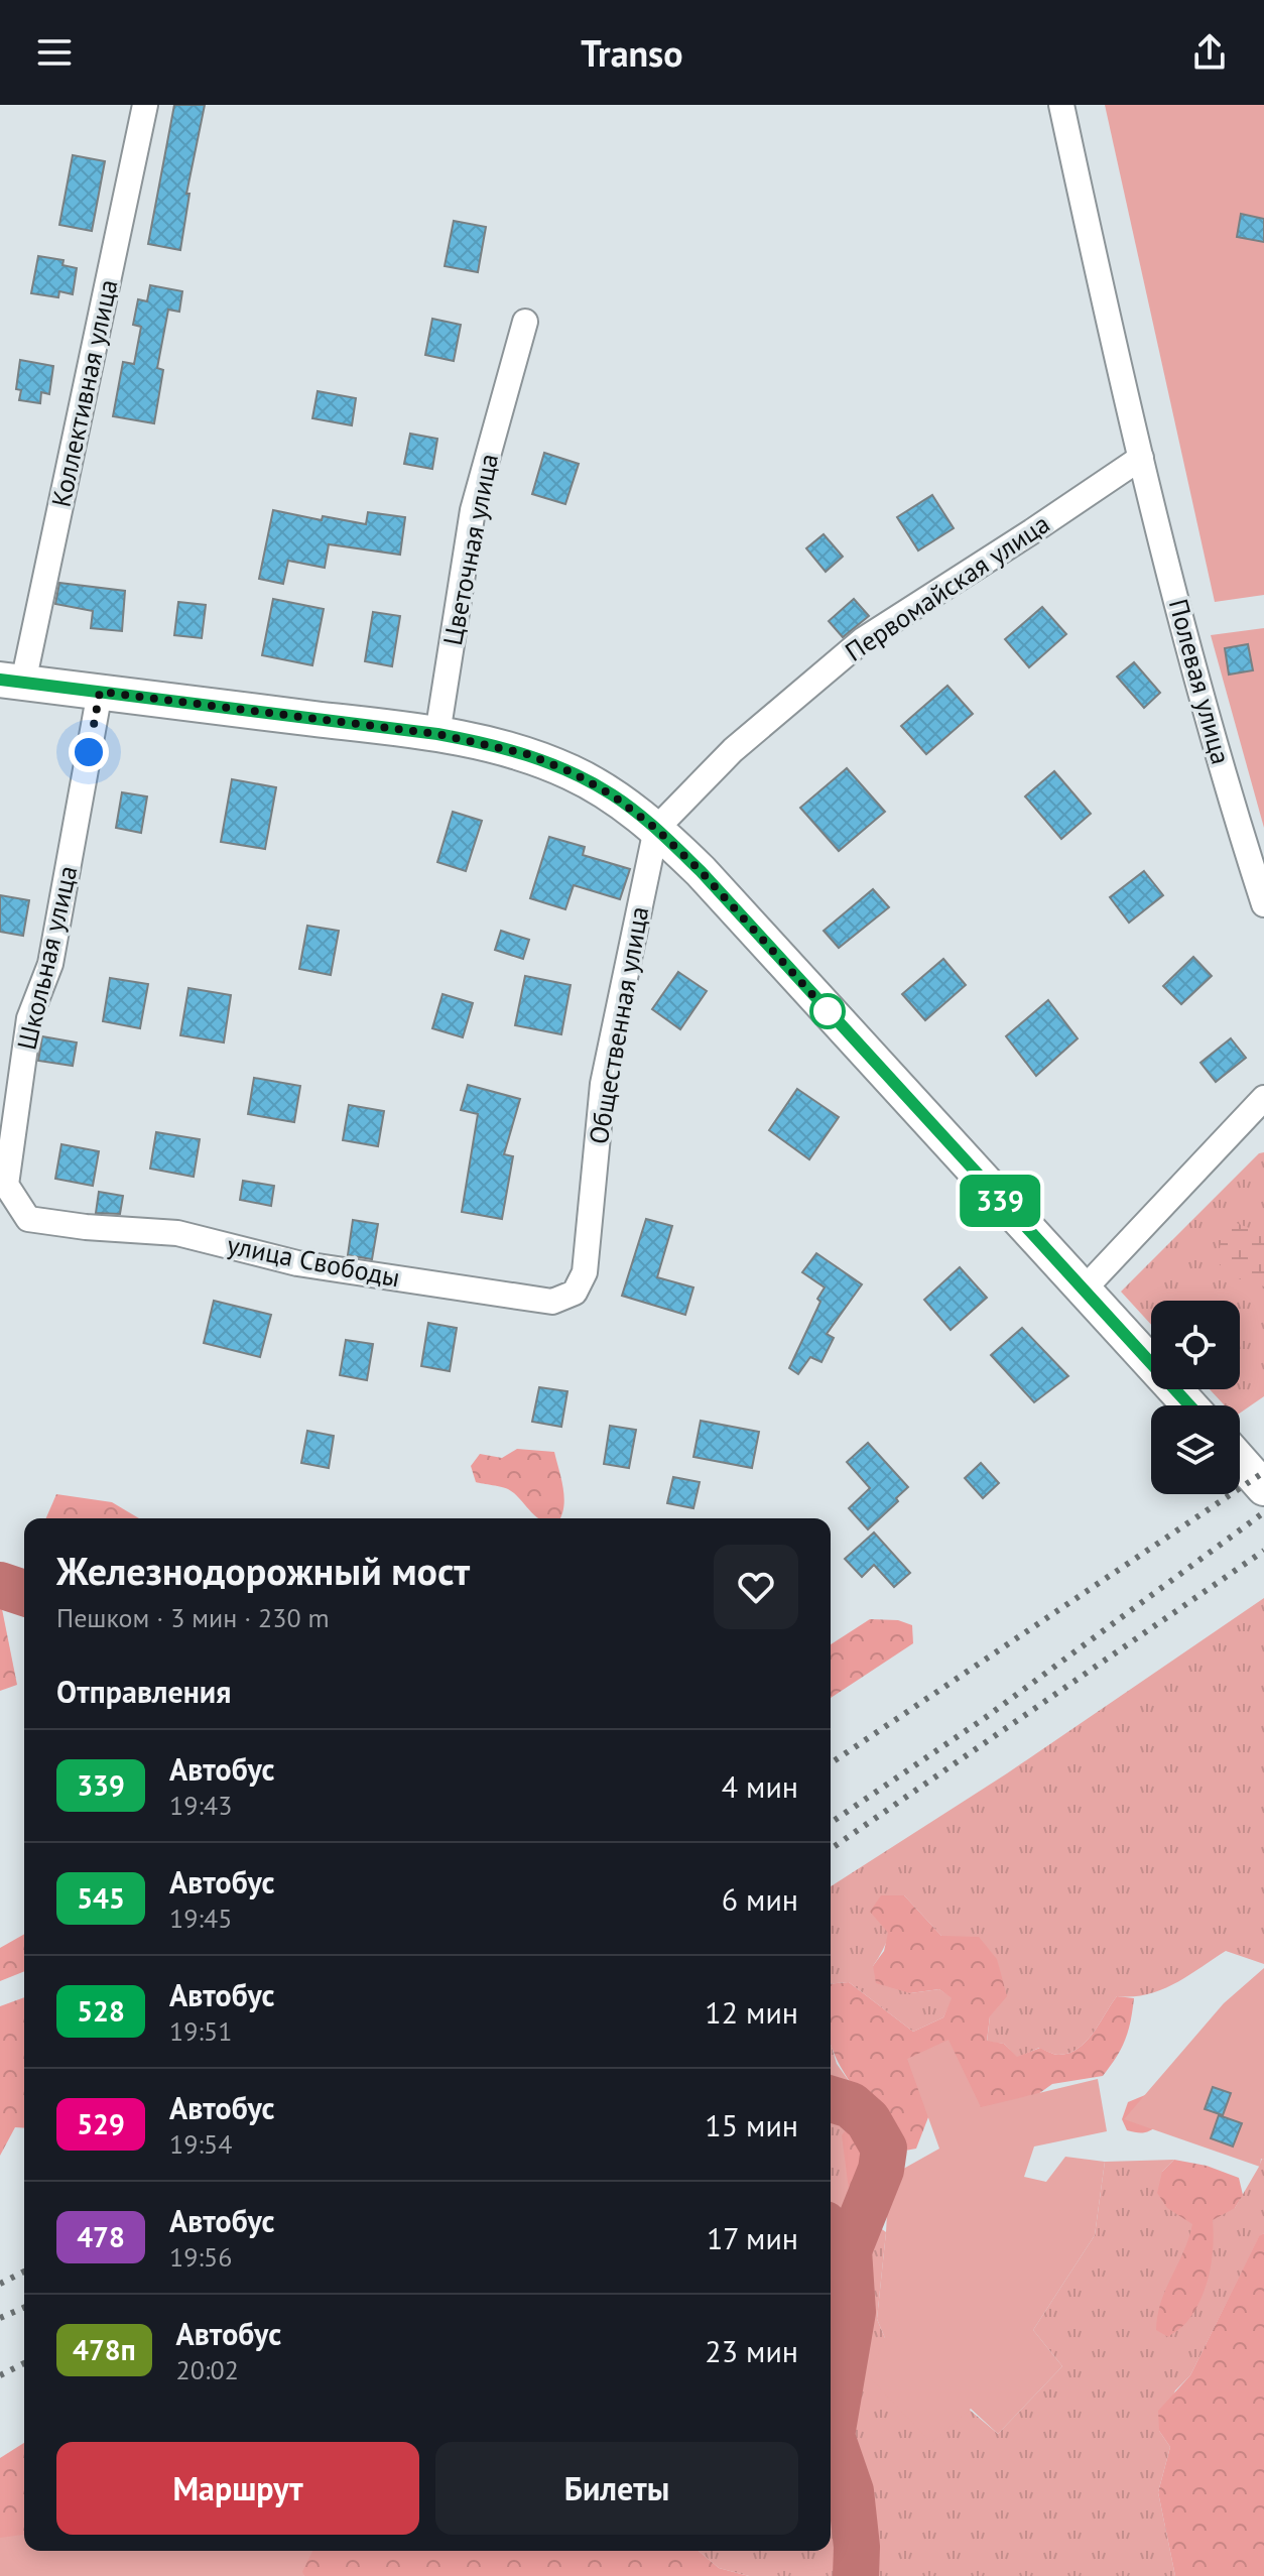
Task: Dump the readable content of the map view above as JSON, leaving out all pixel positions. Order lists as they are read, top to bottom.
{
  "streets": {
    "street": [
      "Коллективная улица",
      "Цветочная улица",
      "Первомайская улица",
      "Полевая улица",
      "Школьная улица",
      "Общественная улица",
      "улица Свободы"
    ]
  },
  "crossings": [
    ["Первомайская улица", "Полевая улица"],
    ["Первомайская улица", "Общественная улица"],
    ["Школьная улица", "улица Свободы"],
    ["Общественная улица", "улица Свободы"]
  ],
  "lines": ["bus line 339"],
  "page": {
    "header": "Transo",
    "on_map": "339",
    "heading": [
      ["Железнодорожный мост", "Пешком · 3 мин · 230 m"],
      "Отправления"
    ],
    "list": [
      {
        "mark": "339",
        "name": "Автобус",
        "note": "19:43",
        "value": "4 мин"
      },
      {
        "mark": "545",
        "name": "Автобус",
        "note": "19:45",
        "value": "6 мин"
      },
      {
        "mark": "528",
        "name": "Автобус",
        "note": "19:51",
        "value": "12 мин"
      },
      {
        "mark": "529",
        "name": "Автобус",
        "note": "19:54",
        "value": "15 мин"
      },
      {
        "mark": "478",
        "name": "Автобус",
        "note": "19:56",
        "value": "17 мин"
      },
      {
        "mark": "478п",
        "name": "Автобус",
        "note": "20:02",
        "value": "23 мин"
      }
    ],
    "buttons": ["Маршрут", "Билеты"]
  }
}
